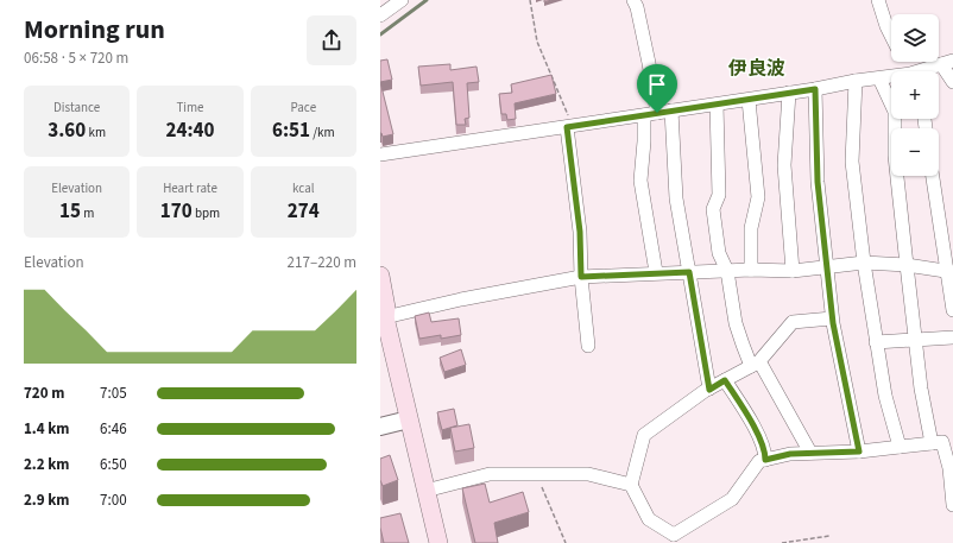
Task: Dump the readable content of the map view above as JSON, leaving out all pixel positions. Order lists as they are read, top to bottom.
{
  "districts": ["伊良波"],
  "page": {
    "heading": ["Morning run", "06:58 · 5 × 720 m"],
    "map_buttons": ["+", "−"],
    "stats": [
      ["Distance", "3.60 km"],
      ["Time", "24:40"],
      ["Pace", "6:51 /km"],
      ["Elevation", "15 m"],
      ["Heart rate", "170 bpm"],
      ["kcal", "274"]
    ],
    "chart": ["Elevation", "217–220 m"],
    "list": [
      {
        "name": "720 m",
        "note": "7:05"
      },
      {
        "name": "1.4 km",
        "note": "6:46"
      },
      {
        "name": "2.2 km",
        "note": "6:50"
      },
      {
        "name": "2.9 km",
        "note": "7:00"
      }
    ]
  }
}
